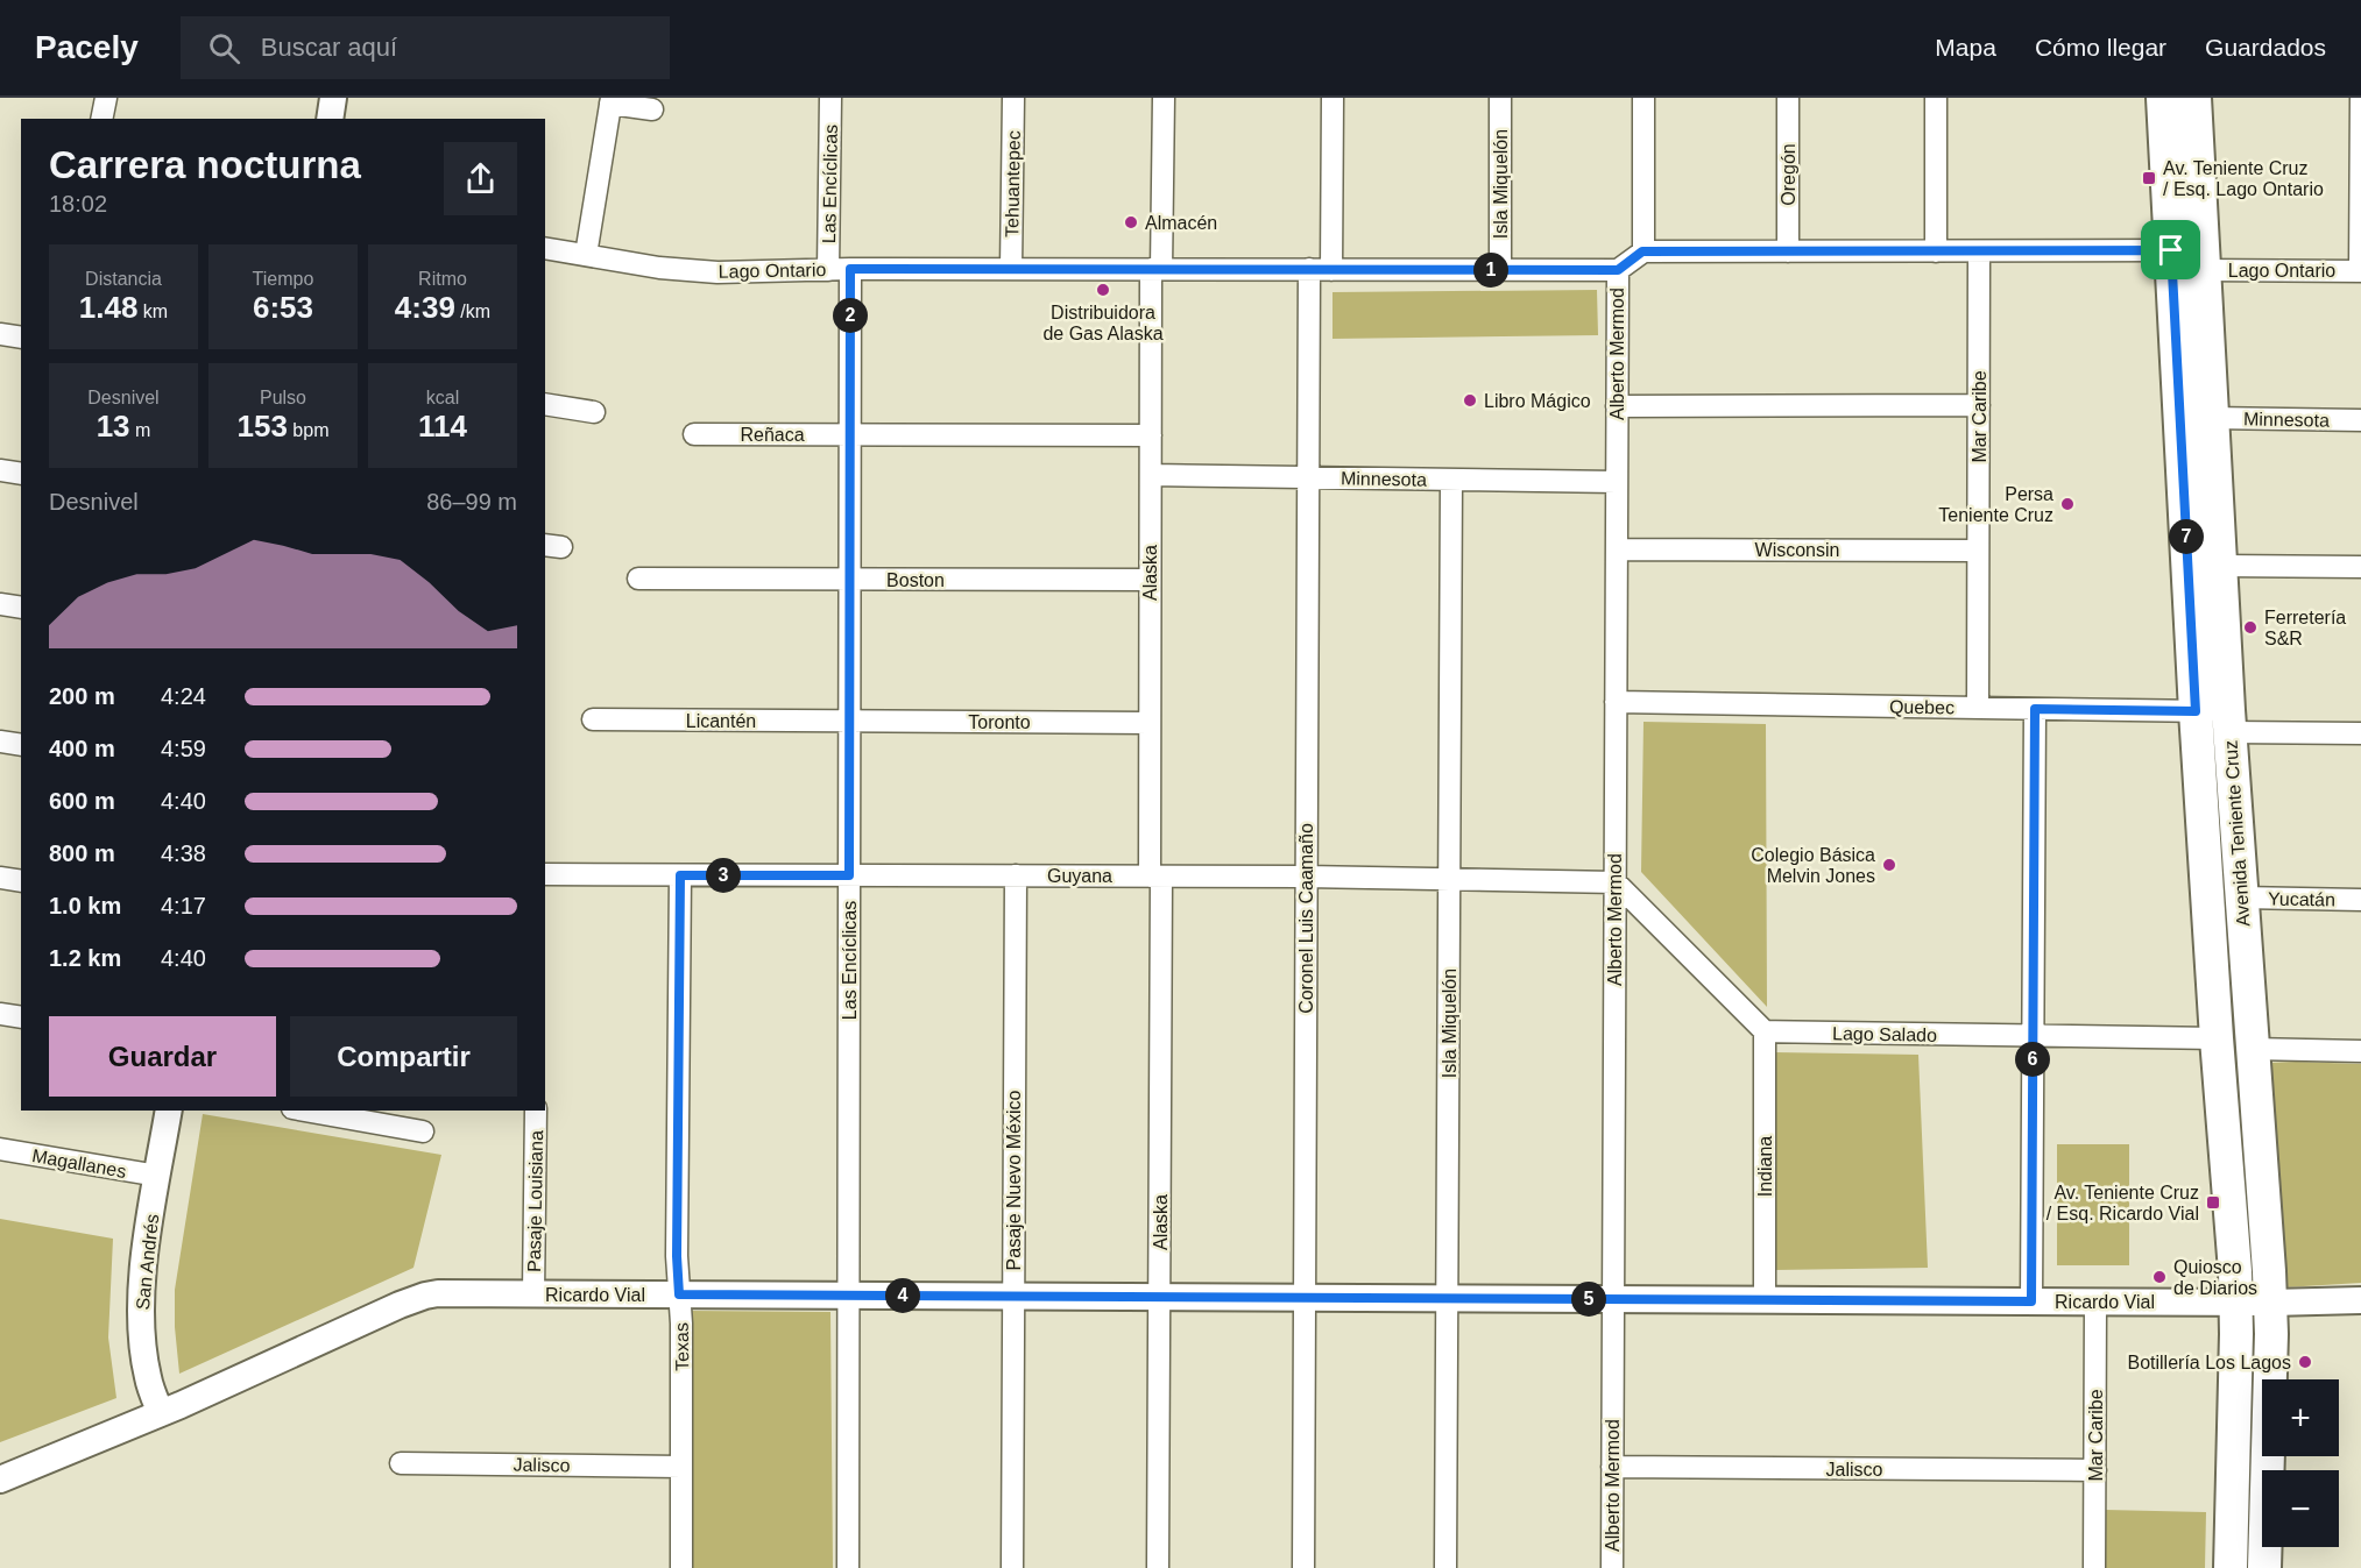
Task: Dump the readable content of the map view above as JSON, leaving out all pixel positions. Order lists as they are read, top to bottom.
{
  "streets": {
    "main road": ["Avenida Teniente Cruz"],
    "street": [
      "Oregón",
      "Las Encíclicas",
      "Tehuantepec",
      "Isla Miquelón",
      "Lago Ontario",
      "Alberto Mermod",
      "Mar Caribe",
      "Minnesota",
      "Reñaca",
      "Wisconsin",
      "Alaska",
      "Boston",
      "Quebec",
      "Licantén",
      "Toronto",
      "Guyana",
      "Yucatán",
      "Coronel Luis Caamaño",
      "Lago Salado",
      "Magallanes",
      "Indiana",
      "Pasaje Nuevo México",
      "Pasaje Louisiana",
      "San Andrés",
      "Ricardo Vial",
      "Texas",
      "Jalisco"
    ]
  },
  "crossings": [
    ["Las Encíclicas", "Lago Ontario"],
    ["Las Encíclicas", "Reñaca"],
    ["Las Encíclicas", "Boston"],
    ["Las Encíclicas", "Licantén"],
    ["Las Encíclicas", "Toronto"],
    ["Las Encíclicas", "Guyana"],
    ["Las Encíclicas", "Ricardo Vial"],
    ["Tehuantepec", "Lago Ontario"],
    ["Isla Miquelón", "Lago Ontario"],
    ["Isla Miquelón", "Minnesota"],
    ["Isla Miquelón", "Guyana"],
    ["Isla Miquelón", "Ricardo Vial"],
    ["Lago Ontario", "Alberto Mermod"],
    ["Lago Ontario", "Alaska"],
    ["Lago Ontario", "Avenida Teniente Cruz"],
    ["Lago Ontario", "Coronel Luis Caamaño"],
    ["Alberto Mermod", "Minnesota"],
    ["Alberto Mermod", "Wisconsin"],
    ["Alberto Mermod", "Quebec"],
    ["Alberto Mermod", "Guyana"],
    ["Alberto Mermod", "Ricardo Vial"],
    ["Alberto Mermod", "Jalisco"],
    ["Mar Caribe", "Wisconsin"],
    ["Mar Caribe", "Quebec"],
    ["Mar Caribe", "Ricardo Vial"],
    ["Mar Caribe", "Jalisco"],
    ["Minnesota", "Alaska"],
    ["Minnesota", "Avenida Teniente Cruz"],
    ["Minnesota", "Coronel Luis Caamaño"],
    ["Alaska", "Boston"],
    ["Alaska", "Toronto"],
    ["Alaska", "Guyana"],
    ["Alaska", "Ricardo Vial"],
    ["Quebec", "Avenida Teniente Cruz"],
    ["Licantén", "Toronto"],
    ["Avenida Teniente Cruz", "Yucatán"],
    ["Avenida Teniente Cruz", "Lago Salado"],
    ["Avenida Teniente Cruz", "Ricardo Vial"],
    ["Guyana", "Coronel Luis Caamaño"],
    ["Guyana", "Pasaje Nuevo México"],
    ["Guyana", "Texas"],
    ["Coronel Luis Caamaño", "Ricardo Vial"],
    ["Lago Salado", "Indiana"],
    ["Magallanes", "San Andrés"],
    ["Indiana", "Ricardo Vial"],
    ["Pasaje Nuevo México", "Ricardo Vial"],
    ["Pasaje Louisiana", "Ricardo Vial"],
    ["San Andrés", "Ricardo Vial"],
    ["Ricardo Vial", "Texas"],
    ["Texas", "Jalisco"]
  ],
  "places": {
    "transit": ["Av. Teniente Cruz / Esq. Lago Ontario", "Av. Teniente Cruz / Esq. Ricardo Vial"],
    "other": [
      "Almacén",
      "Distribuidora de Gas Alaska",
      "Libro Mágico",
      "Persa Teniente Cruz",
      "Ferretería S&R",
      "Colegio Básica Melvin Jones",
      "Quiosco de Diarios",
      "Botillería Los Lagos"
    ]
  },
  "page": {
    "header": "Pacely",
    "search": "Buscar aquí",
    "nav": ["Mapa", "Cómo llegar", "Guardados"],
    "heading": ["Carrera nocturna", "18:02"],
    "stats": [
      ["Distancia", "1.48 km"],
      ["Tiempo", "6:53"],
      ["Ritmo", "4:39 /km"],
      ["Desnivel", "13 m"],
      ["Pulso", "153 bpm"],
      ["kcal", "114"]
    ],
    "pins": [
      "1",
      "2",
      "7",
      "3",
      "6",
      "4",
      "5"
    ],
    "chart": ["Desnivel", "86–99 m"],
    "list": [
      {
        "name": "200 m",
        "note": "4:24"
      },
      {
        "name": "400 m",
        "note": "4:59"
      },
      {
        "name": "600 m",
        "note": "4:40"
      },
      {
        "name": "800 m",
        "note": "4:38"
      },
      {
        "name": "1.0 km",
        "note": "4:17"
      },
      {
        "name": "1.2 km",
        "note": "4:40"
      }
    ],
    "buttons": ["Guardar", "Compartir"],
    "map_buttons": ["+", "−"]
  }
}
